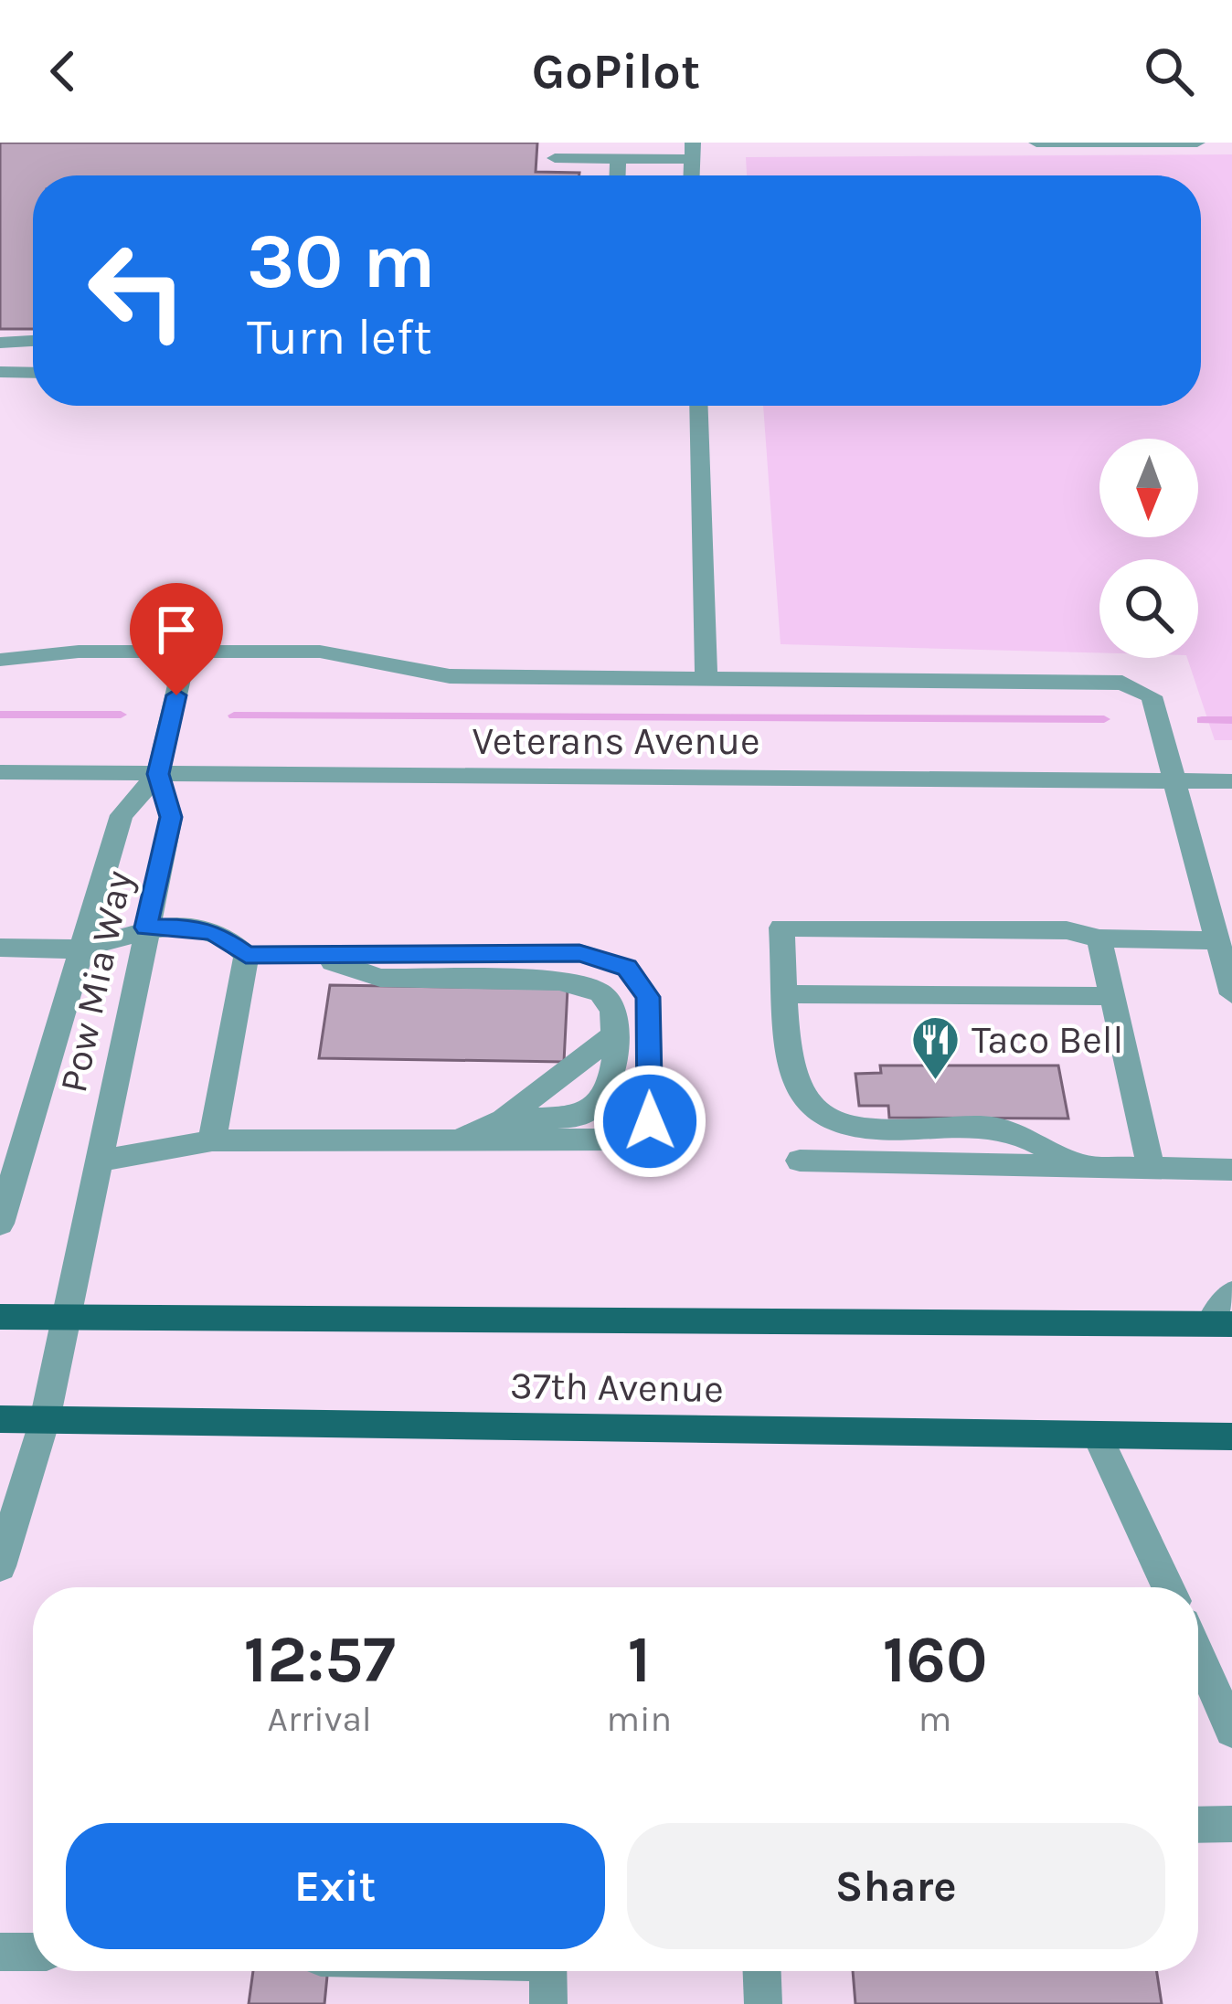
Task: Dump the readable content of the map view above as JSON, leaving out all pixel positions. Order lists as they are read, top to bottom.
{
  "streets": {
    "main road": ["37th Avenue"],
    "street": ["Veterans Avenue", "Pow Mia Way"]
  },
  "crossings": [
    ["Veterans Avenue", "Pow Mia Way"],
    ["Pow Mia Way", "37th Avenue"]
  ],
  "places": {
    "restaurant": ["Taco Bell"]
  },
  "north": "bottom",
  "page": {
    "header": "GoPilot",
    "turn": ["30 m", "Turn left"],
    "eta": [
      "12:57",
      "Arrival",
      "1",
      "min",
      "160",
      "m"
    ],
    "buttons": ["Exit", "Share"]
  }
}
